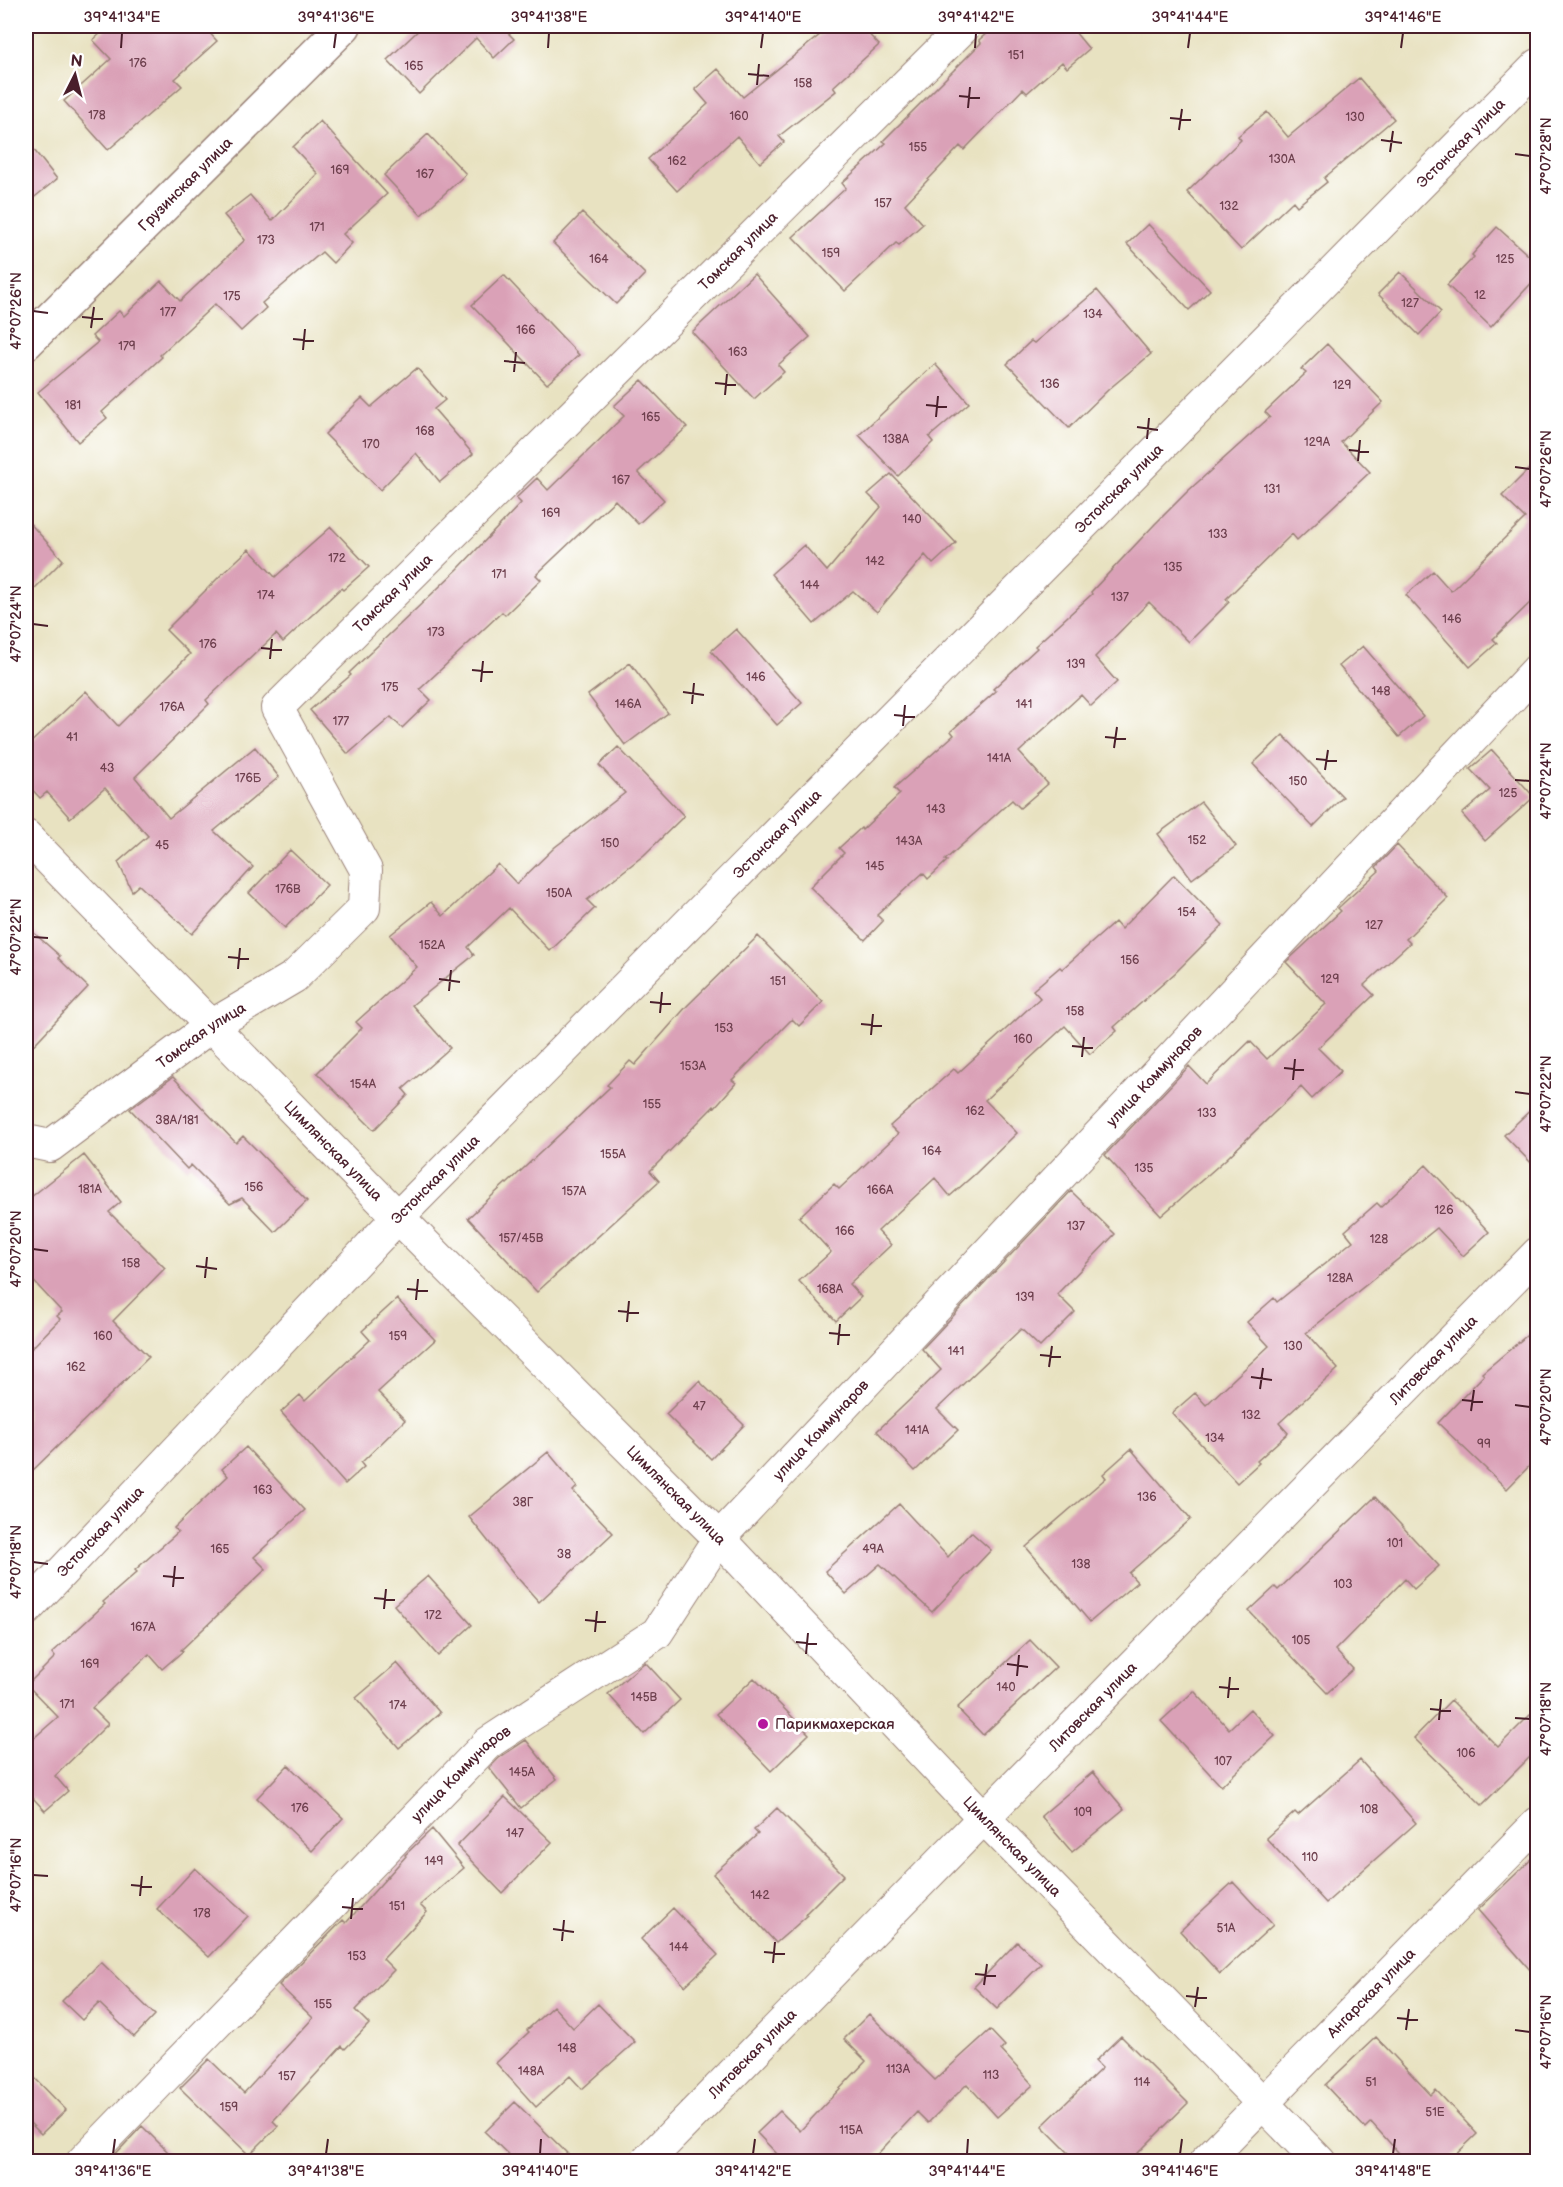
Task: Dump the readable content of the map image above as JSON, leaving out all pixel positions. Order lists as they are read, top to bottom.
{
  "streets": {
    "main road": ["Грузинская улица"],
    "street": [
      "Эстонская улица",
      "Томская улица",
      "улица Коммунаров",
      "Цимлянская улица",
      "Литовская улица",
      "Ангарская улица"
    ]
  },
  "crossings": [
    ["Эстонская улица", "Цимлянская улица"],
    ["Томская улица", "Цимлянская улица"],
    ["улица Коммунаров", "Цимлянская улица"],
    ["Цимлянская улица", "Литовская улица"],
    ["Цимлянская улица", "Ангарская улица"]
  ],
  "places": ["Парикмахерская"],
  "house_numbers": [
    "151",
    "176",
    "165",
    "158",
    "178",
    "160",
    "130",
    "155",
    "130А",
    "162",
    "169",
    "167",
    "157",
    "132",
    "171",
    "173",
    "159",
    "164",
    "125",
    "12",
    "175",
    "127",
    "177",
    "134",
    "166",
    "179",
    "163",
    "136",
    "129",
    "181",
    "165",
    "168",
    "138А",
    "129А",
    "170",
    "167",
    "131",
    "169",
    "140",
    "133",
    "172",
    "142",
    "135",
    "171",
    "144",
    "174",
    "137",
    "146",
    "173",
    "176",
    "139",
    "146",
    "175",
    "148",
    "146А",
    "141",
    "176А",
    "177",
    "41",
    "141А",
    "43",
    "176Б",
    "150",
    "125",
    "143",
    "152",
    "143А",
    "150",
    "45",
    "145",
    "176В",
    "150А",
    "154",
    "127",
    "152А",
    "156",
    "129",
    "151",
    "158",
    "153",
    "160",
    "153А",
    "154А",
    "155",
    "162",
    "133",
    "38А/181",
    "164",
    "155А",
    "135",
    "156",
    "181А",
    "166А",
    "157А",
    "126",
    "137",
    "166",
    "157/45В",
    "128",
    "158",
    "128А",
    "168А",
    "139",
    "160",
    "159",
    "130",
    "141",
    "162",
    "47",
    "132",
    "141А",
    "134",
    "99",
    "163",
    "136",
    "38Г",
    "101",
    "165",
    "49А",
    "38",
    "138",
    "103",
    "172",
    "167А",
    "105",
    "169",
    "140",
    "145В",
    "171",
    "174",
    "106",
    "107",
    "145А",
    "176",
    "108",
    "109",
    "147",
    "110",
    "149",
    "142",
    "151",
    "178",
    "51А",
    "144",
    "153",
    "155",
    "148",
    "113А",
    "148А",
    "113",
    "157",
    "114",
    "51",
    "159",
    "51Е",
    "115А"
  ],
  "north": "top",
  "coordinates": [
    "39°41'34\"E",
    "39°41'36\"E",
    "39°41'38\"E",
    "39°41'40\"E",
    "39°41'42\"E",
    "39°41'44\"E",
    "39°41'46\"E",
    "47°07'28\"N",
    "47°07'26\"N",
    "47°07'24\"N",
    "47°07'22\"N",
    "47°07'20\"N",
    "47°07'18\"N",
    "47°07'16\"N",
    "39°41'48\"E"
  ]
}
